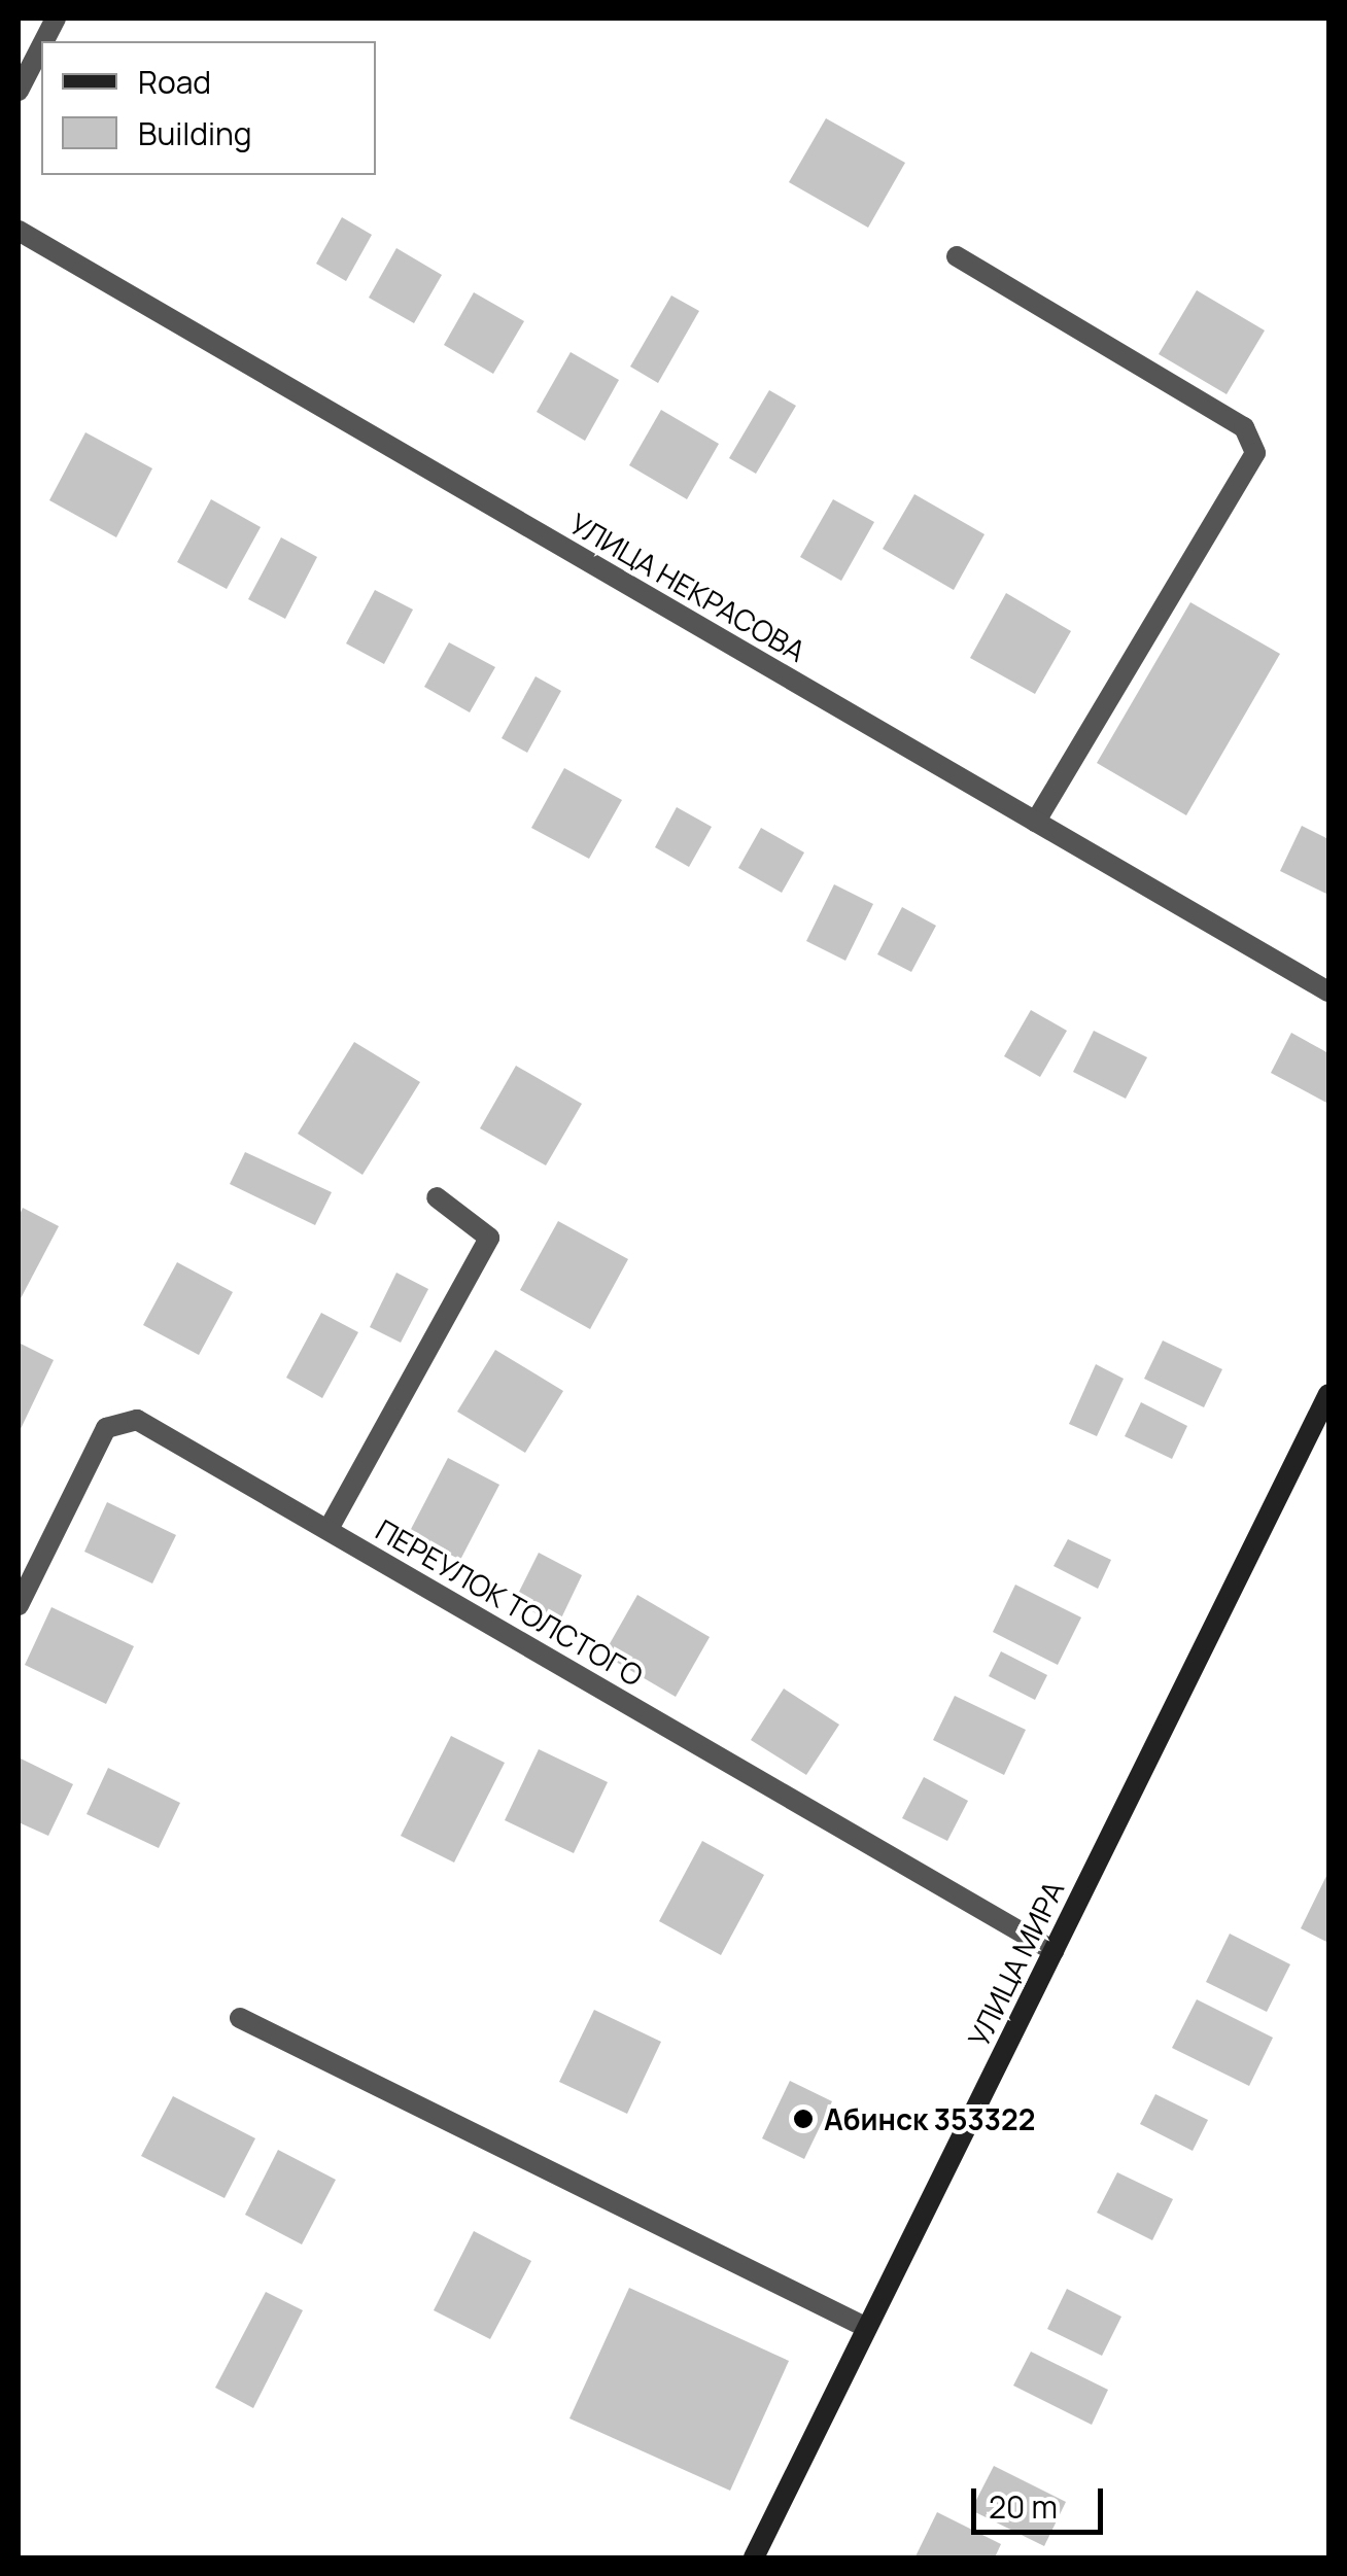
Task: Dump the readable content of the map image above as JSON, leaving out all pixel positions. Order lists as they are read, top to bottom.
{
  "streets": {
    "main road": ["УЛИЦА МИРА"],
    "street": ["УЛИЦА НЕКРАСОВА", "ПЕРЕУЛОК ТОЛСТОГО"]
  },
  "crossings": [
    ["ПЕРЕУЛОК ТОЛСТОГО", "УЛИЦА МИРА"]
  ],
  "places": ["Абинск 353322"],
  "legend": ["Road", "Building"],
  "scale_bar": "20 m"
}
